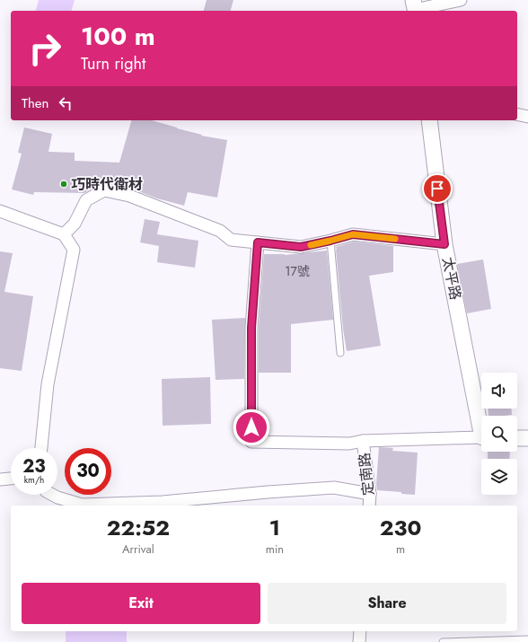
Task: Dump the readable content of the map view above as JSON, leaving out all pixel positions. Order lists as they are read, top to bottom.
{
  "streets": {
    "street": ["太平路", "定南路"]
  },
  "places": ["巧時代衛材"],
  "house_numbers": ["17號"],
  "page": {
    "turn": ["100 m", "Turn right"],
    "then": "Then",
    "speed": "23 km/h",
    "limit": "30",
    "eta": [
      "22:52",
      "Arrival",
      "1",
      "min",
      "230",
      "m"
    ],
    "buttons": ["Exit", "Share"]
  }
}
